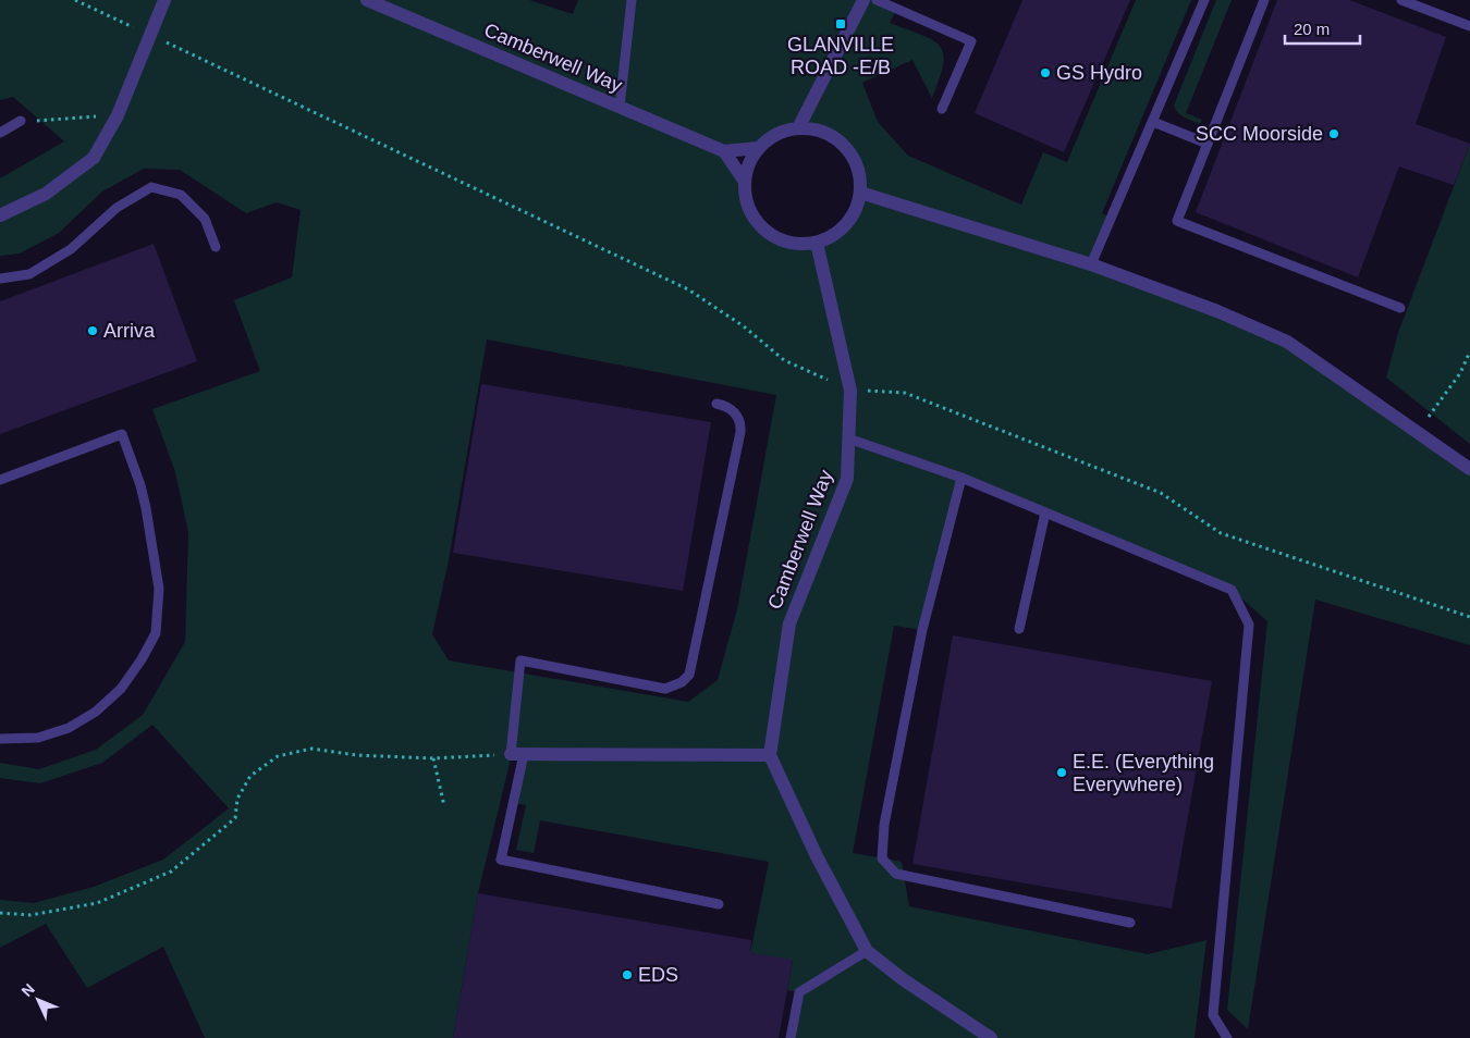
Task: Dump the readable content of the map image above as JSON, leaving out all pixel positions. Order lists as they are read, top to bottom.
{
  "streets": {
    "street": ["Camberwell Way"]
  },
  "places": {
    "transit": ["GLANVILLE ROAD -E/B"],
    "other": [
      "GS Hydro",
      "SCC Moorside",
      "Arriva",
      "E.E. (Everything Everywhere)",
      "EDS"
    ]
  },
  "scale_bar": "20 m",
  "north": "top left"
}
